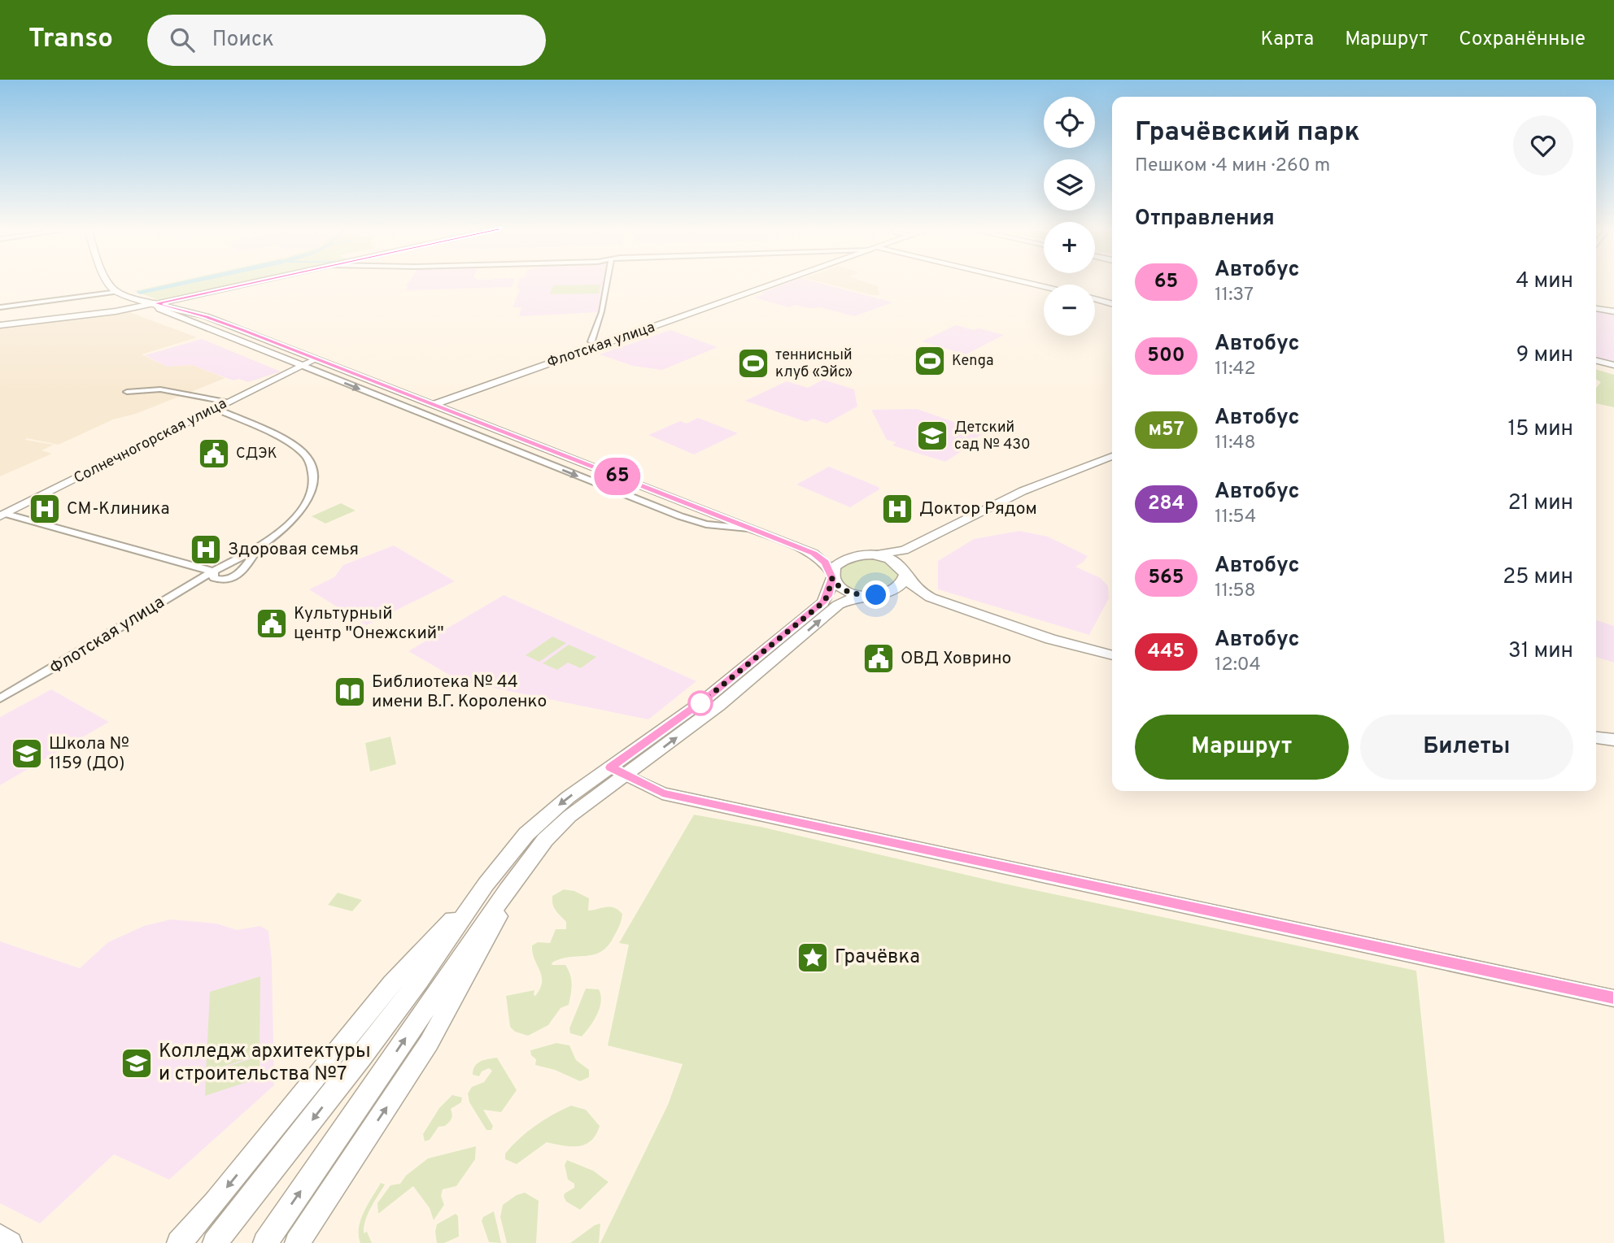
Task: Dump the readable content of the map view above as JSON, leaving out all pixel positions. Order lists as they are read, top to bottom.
{
  "streets": {
    "main road": ["Флотская улица"],
    "street": ["Солнечногорская улица"]
  },
  "places": {
    "sports": ["Kenga", "теннисный клуб «Эйс»"],
    "school or university": ["Детский сад № 430", "Школа № 1159 (ДО)", "Колледж архитектуры и строительства №7"],
    "public building": ["СДЭК", "Культурный центр \"Онежский\"", "ОВД Ховрино"],
    "hospital": ["СМ-Клиника", "Доктор Рядом", "Здоровая семья"],
    "library": ["Библиотека № 44 имени В.Г. Короленко"],
    "place": ["Грачёвка"]
  },
  "lines": ["bus line 65"],
  "page": {
    "header": "Transo",
    "search": "Поиск",
    "nav": ["Карта", "Маршрут", "Сохранённые"],
    "on_map": "65",
    "map_buttons": ["+", "−"],
    "heading": [
      ["Грачёвский парк", "Пешком · 4 мин · 260 m"],
      "Отправления"
    ],
    "list": [
      {
        "mark": "65",
        "name": "Автобус",
        "note": "11:37",
        "value": "4 мин"
      },
      {
        "mark": "500",
        "name": "Автобус",
        "note": "11:42",
        "value": "9 мин"
      },
      {
        "mark": "м57",
        "name": "Автобус",
        "note": "11:48",
        "value": "15 мин"
      },
      {
        "mark": "284",
        "name": "Автобус",
        "note": "11:54",
        "value": "21 мин"
      },
      {
        "mark": "565",
        "name": "Автобус",
        "note": "11:58",
        "value": "25 мин"
      },
      {
        "mark": "445",
        "name": "Автобус",
        "note": "12:04",
        "value": "31 мин"
      }
    ],
    "buttons": ["Маршрут", "Билеты"]
  }
}
